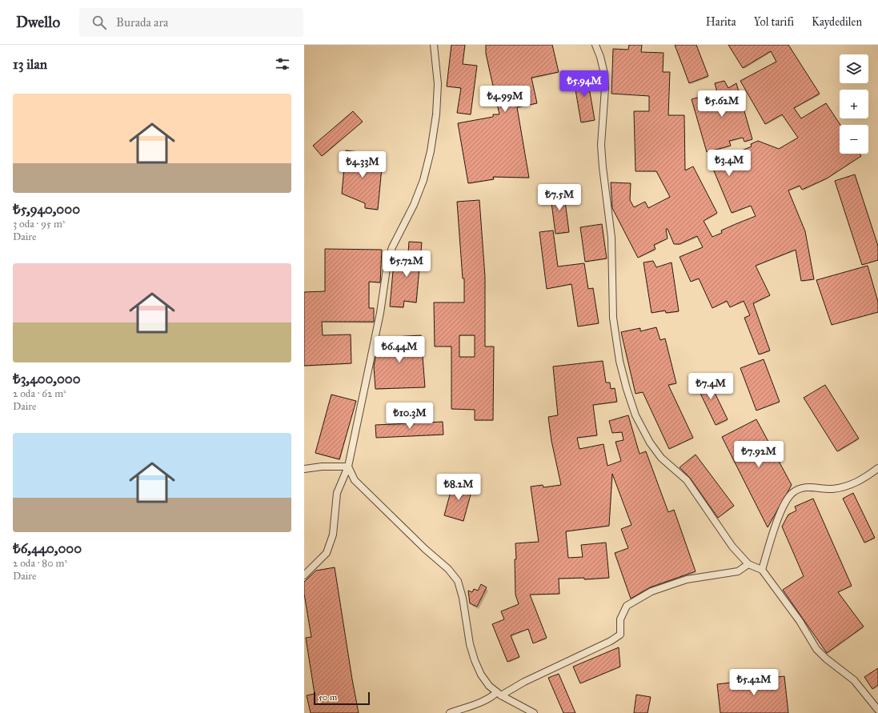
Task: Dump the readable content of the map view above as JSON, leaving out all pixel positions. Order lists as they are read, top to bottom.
{
  "scale_bar": "50 m",
  "page": {
    "header": "Dwello",
    "search": "Burada ara",
    "nav": ["Harita", "Yol tarifi", "Kaydedilen"],
    "heading": "13 ilan",
    "map_buttons": ["+", "−"],
    "price": [
      "₺5.94M",
      "₺4.99M",
      "₺5.62M",
      "₺3.4M",
      "₺4.33M",
      "₺7.5M",
      "₺5.72M",
      "₺6.44M",
      "₺7.4M",
      "₺10.3M",
      "₺7.92M",
      "₺8.2M",
      "₺5.42M"
    ],
    "list": [
      {
        "name": "₺5,940,000",
        "note": "3 oda · 95 m² · Daire"
      },
      {
        "name": "₺3,400,000",
        "note": "2 oda · 62 m² · Daire"
      },
      {
        "name": "₺6,440,000",
        "note": "2 oda · 80 m² · Daire"
      }
    ],
    "scale": "50 m"
  }
}
